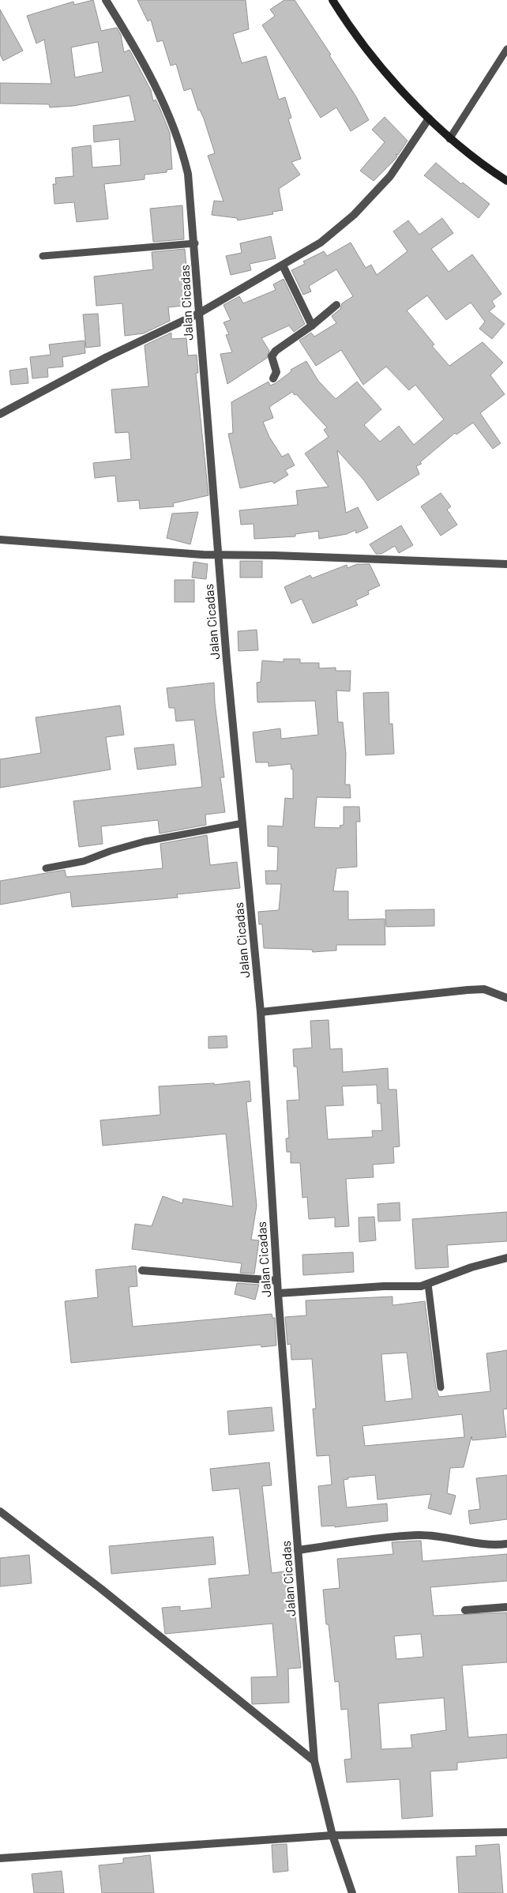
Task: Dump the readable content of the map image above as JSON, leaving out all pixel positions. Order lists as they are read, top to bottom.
{
  "streets": {
    "street": ["Jalan Cicadas"]
  }
}
